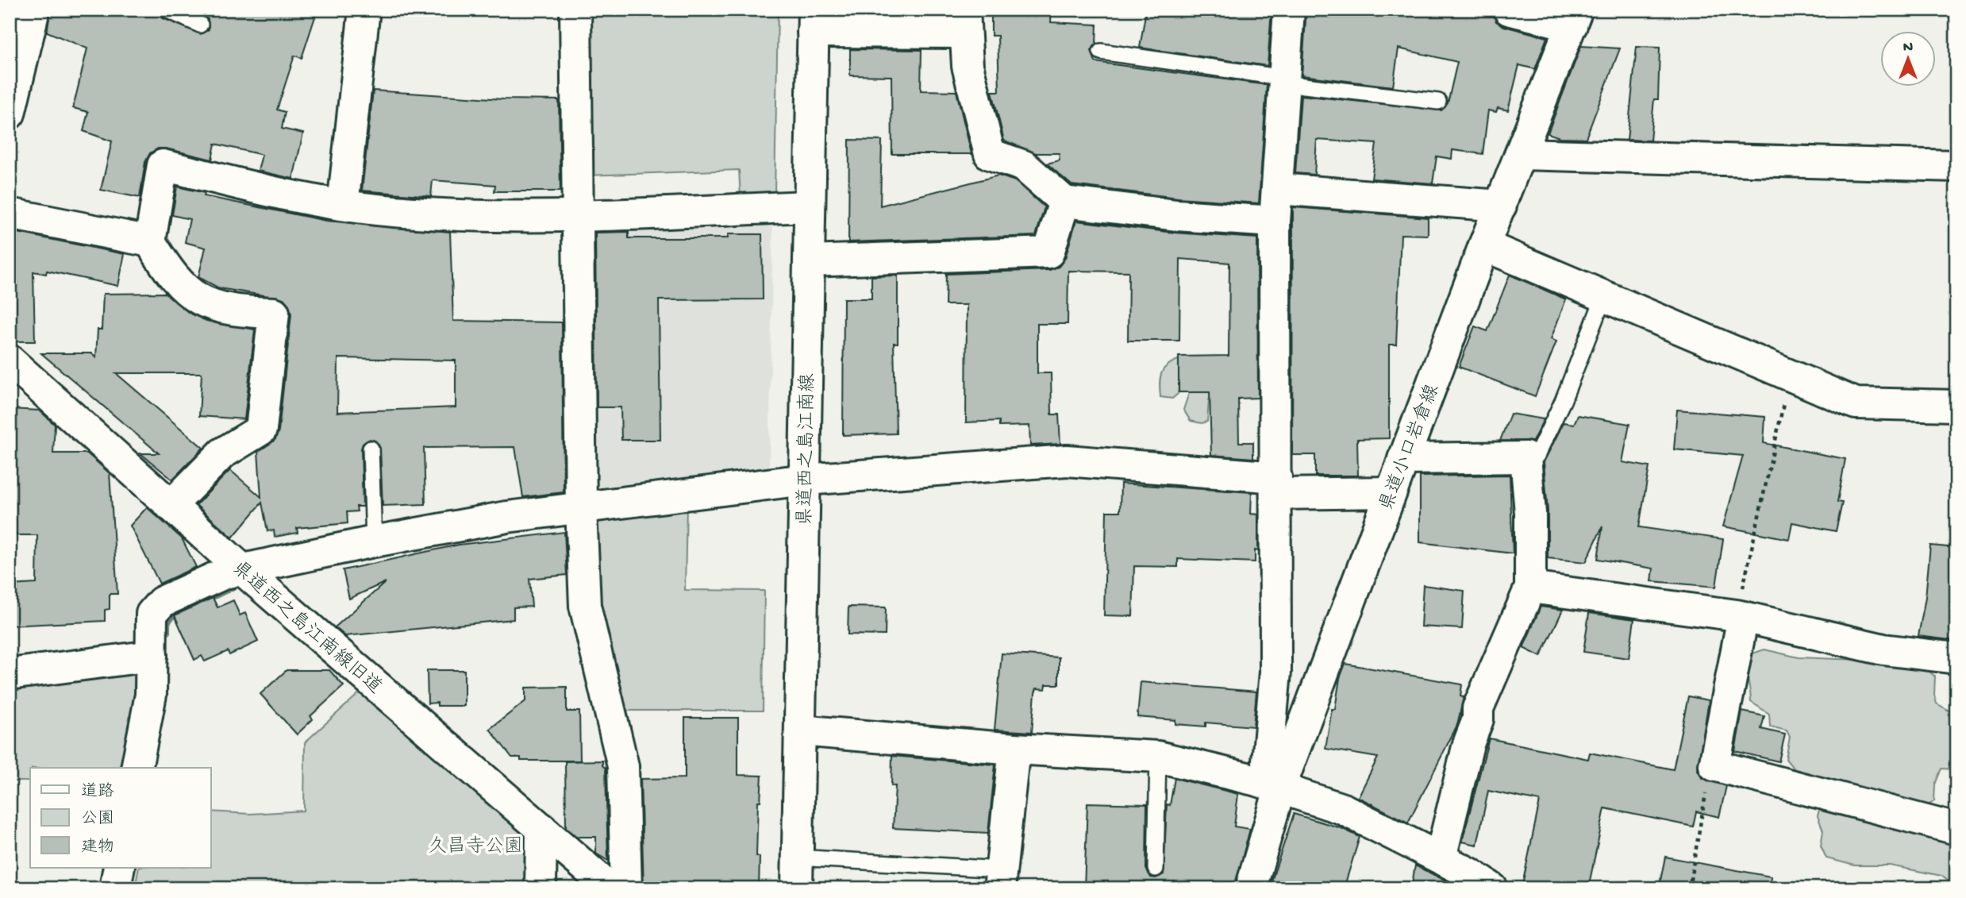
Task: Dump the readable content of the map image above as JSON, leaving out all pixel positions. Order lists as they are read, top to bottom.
{
  "streets": {
    "street": ["県道小口岩倉線", "県道西之島江南線", "県道西之島江南線旧道"]
  },
  "parks": ["久昌寺公園"],
  "legend": ["道路", "公園", "建物"],
  "north": "top"
}
